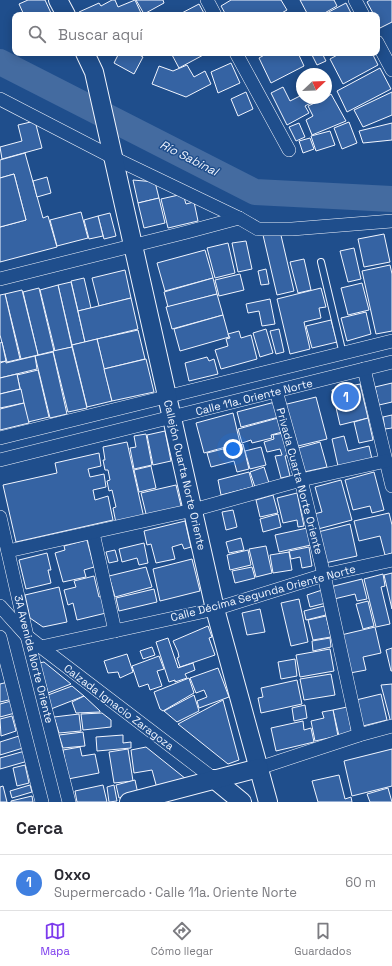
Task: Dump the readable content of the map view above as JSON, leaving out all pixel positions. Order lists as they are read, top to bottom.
{
  "streets": {
    "street": [
      "Calle 11a. Oriente Norte",
      "Callejón Cuarta Norte Oriente",
      "Privada Cuarta Norte Oriente",
      "Calle Décima Segunda Oriente Norte",
      "3A Avenida Norte Oriente",
      "Calzada Ignacio Zaragoza"
    ]
  },
  "crossings": [
    ["Calle 11a. Oriente Norte", "Callejón Cuarta Norte Oriente"],
    ["Calle 11a. Oriente Norte", "Privada Cuarta Norte Oriente"],
    ["Callejón Cuarta Norte Oriente", "Calle Décima Segunda Oriente Norte"],
    ["Privada Cuarta Norte Oriente", "Calle Décima Segunda Oriente Norte"],
    ["Calle Décima Segunda Oriente Norte", "Calzada Ignacio Zaragoza"],
    ["3A Avenida Norte Oriente", "Calzada Ignacio Zaragoza"]
  ],
  "water": ["Río Sabinal"],
  "north": "top right",
  "page": {
    "search": "Buscar aquí",
    "pins": "1",
    "heading": "Cerca",
    "list": [
      {
        "mark": "1",
        "name": "Oxxo",
        "note": "Supermercado · Calle 11a. Oriente Norte",
        "value": "60 m"
      }
    ],
    "nav": ["Mapa", "Cómo llegar", "Guardados"]
  }
}
